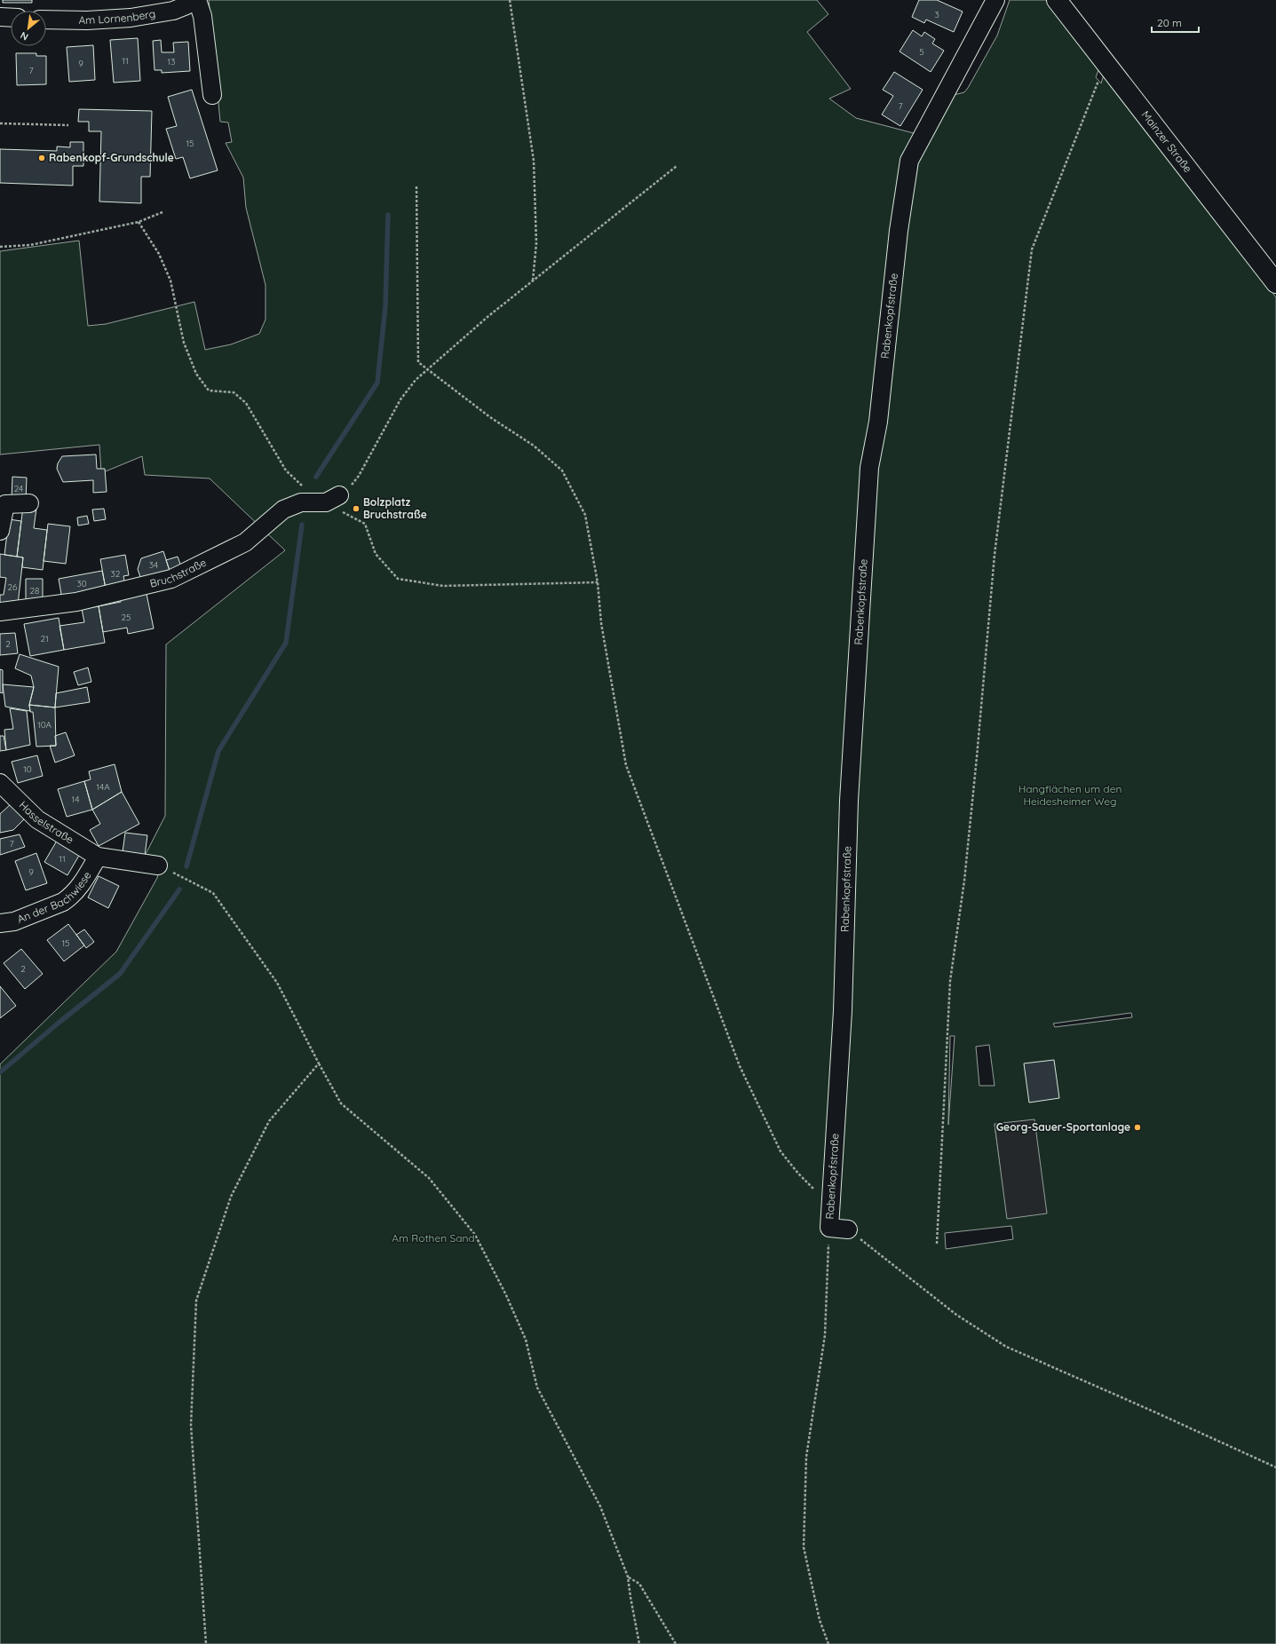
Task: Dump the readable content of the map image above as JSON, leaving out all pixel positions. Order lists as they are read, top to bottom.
{
  "streets": {
    "main road": ["Mainzer Straße"],
    "street": [
      "Am Lornenberg",
      "Rabenkopfstraße",
      "Bruchstraße",
      "Hasselstraße",
      "An der Bachwiese"
    ]
  },
  "crossings": [
    ["Hasselstraße", "An der Bachwiese"]
  ],
  "parks": ["Hangflächen um den Heidesheimer Weg", "Am Rothen Sand"],
  "places": ["Rabenkopf-Grundschule", "Bolzplatz Bruchstraße", "Georg-Sauer-Sportanlage"],
  "house_numbers": [
    "3",
    "5",
    "11",
    "13",
    "9",
    "7",
    "7",
    "15",
    "24",
    "34",
    "32",
    "30",
    "26",
    "28",
    "25",
    "21",
    "2",
    "10A",
    "10",
    "14A",
    "14",
    "7",
    "11",
    "9",
    "15",
    "2"
  ],
  "scale_bar": "20 m",
  "north": "bottom left"
}
